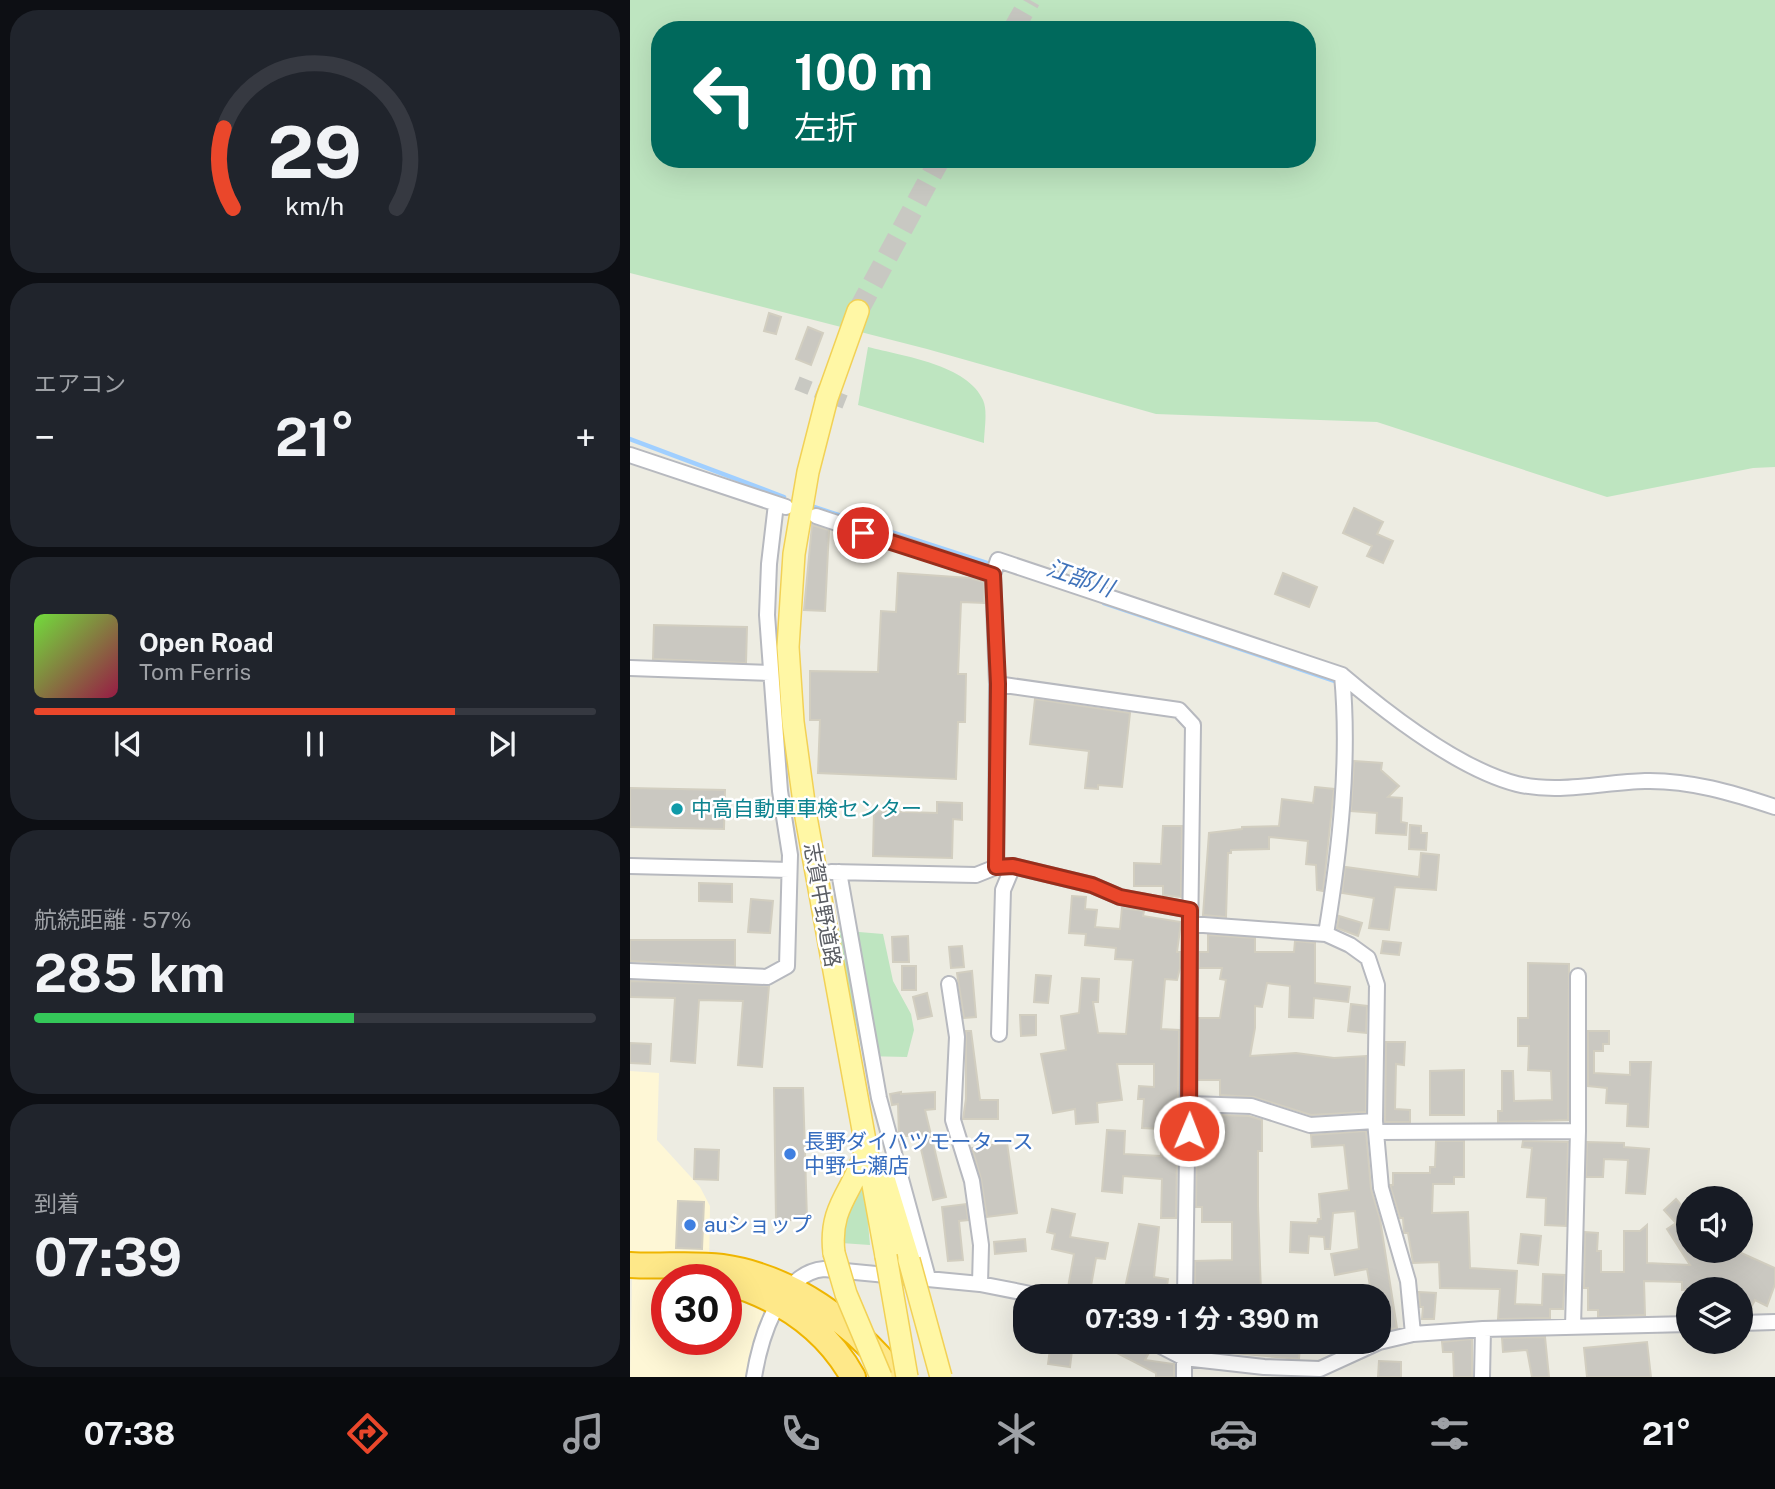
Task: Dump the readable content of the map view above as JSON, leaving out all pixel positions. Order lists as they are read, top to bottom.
{
  "streets": {
    "main road": ["志賀中野道路"]
  },
  "water": ["江部川"],
  "places": ["中高自動車車検センター", "長野ダイハツモータース 中野七瀬店", "auショップ"],
  "page": {
    "turn": ["100 m", "左折"],
    "tile": [
      "エアコン",
      ["航続距離 · 57%", "285 km"],
      ["到着", "07:39"]
    ],
    "heat": ["−", "21°", "+"],
    "song": ["Open Road", "Tom Ferris"],
    "limit": "30",
    "trip": "07:39 · 1 分 · 390 m",
    "tabs": ["07:38", "21°"],
    "gauge": ["29", "km/h"]
  }
}
